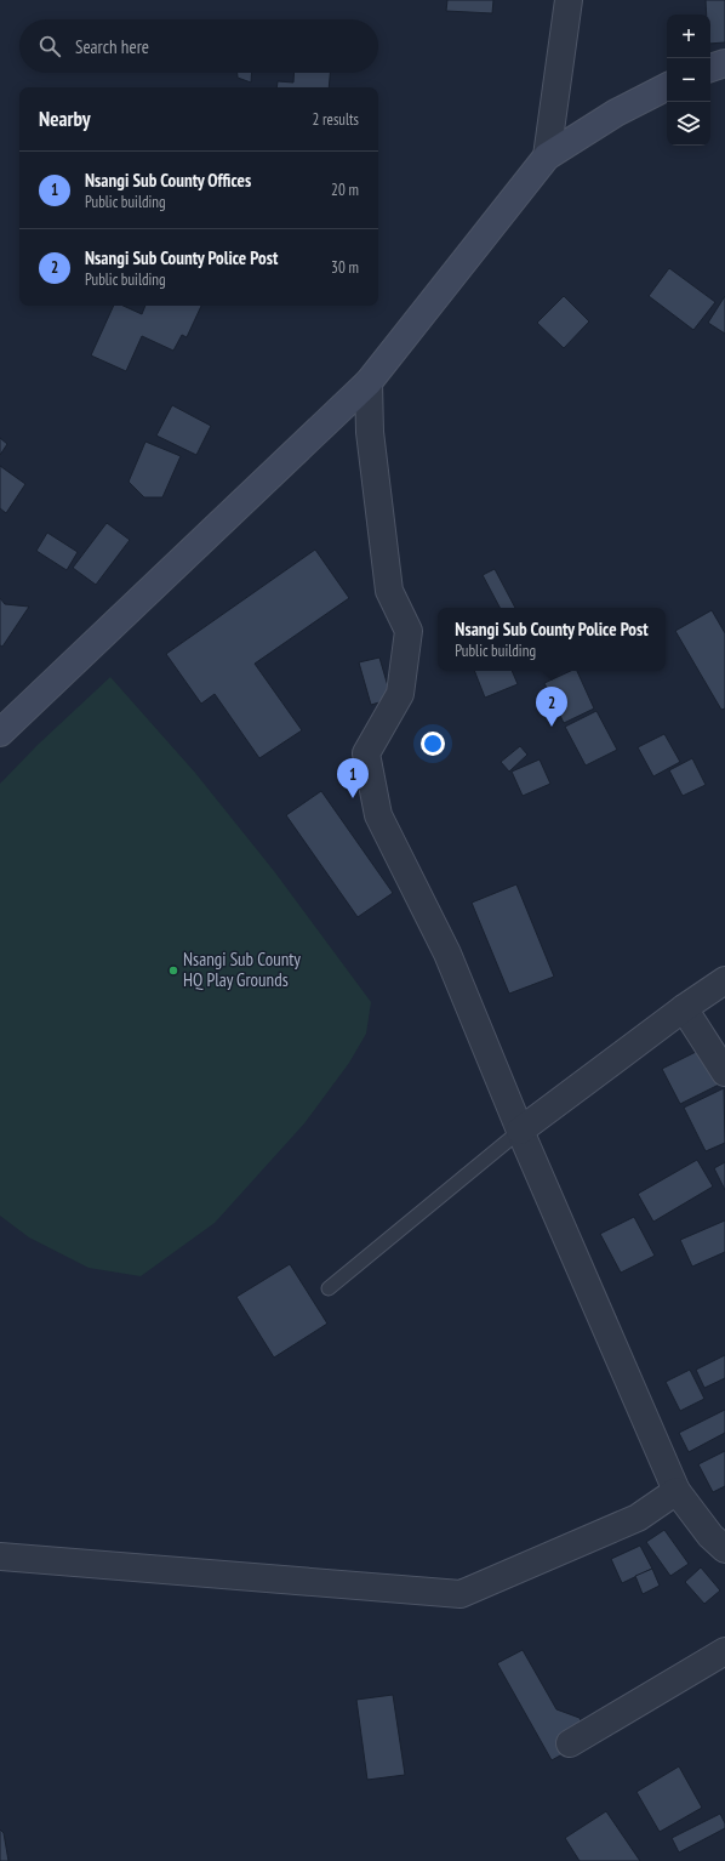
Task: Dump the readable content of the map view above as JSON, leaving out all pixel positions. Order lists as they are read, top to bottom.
{
  "places": ["Nsangi Sub County HQ Play Grounds"],
  "page": {
    "map_buttons": ["+", "−"],
    "search": "Search here",
    "heading": ["Nearby", "2 results"],
    "list": [
      {
        "mark": "1",
        "name": "Nsangi Sub County Offices",
        "note": "Public building",
        "value": "20 m"
      },
      {
        "mark": "2",
        "name": "Nsangi Sub County Police Post",
        "note": "Public building",
        "value": "30 m"
      }
    ],
    "popup": ["Nsangi Sub County Police Post", "Public building"],
    "pins": ["2", "1"]
  }
}
